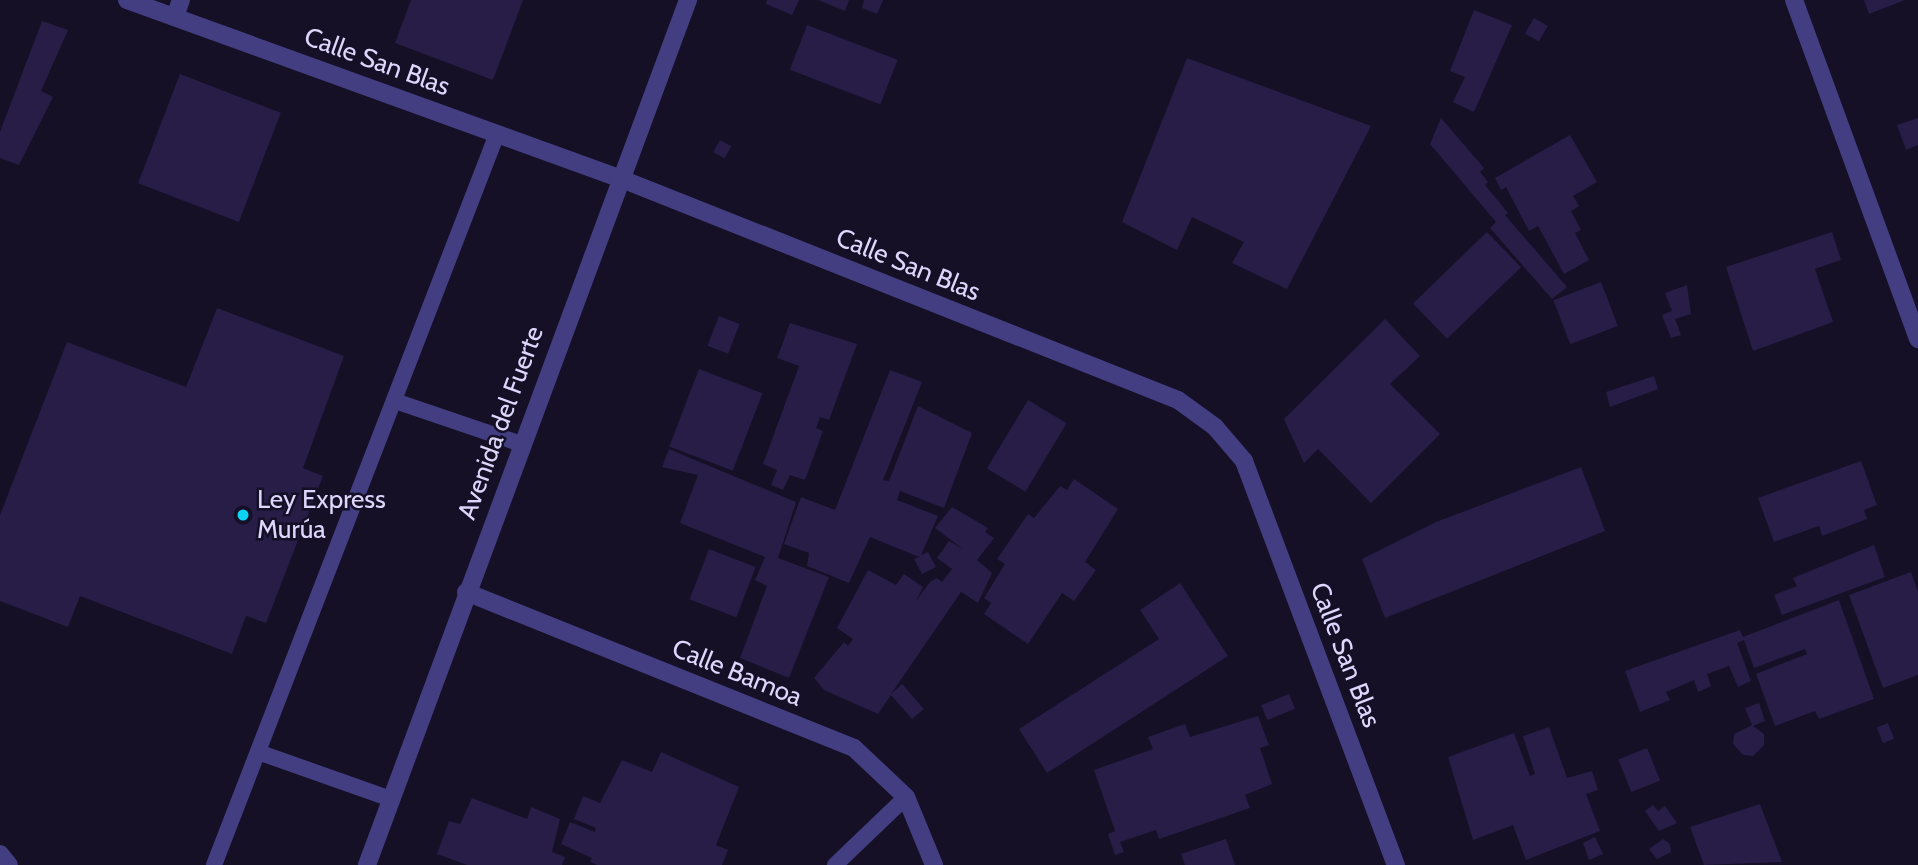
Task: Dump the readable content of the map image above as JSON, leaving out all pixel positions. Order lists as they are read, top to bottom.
{
  "streets": {
    "street": ["Calle San Blas", "Avenida del Fuerte", "Calle Bamoa"]
  },
  "crossings": [
    ["Calle San Blas", "Avenida del Fuerte"],
    ["Avenida del Fuerte", "Calle Bamoa"]
  ],
  "places": ["Ley Express Murúa"]
}
